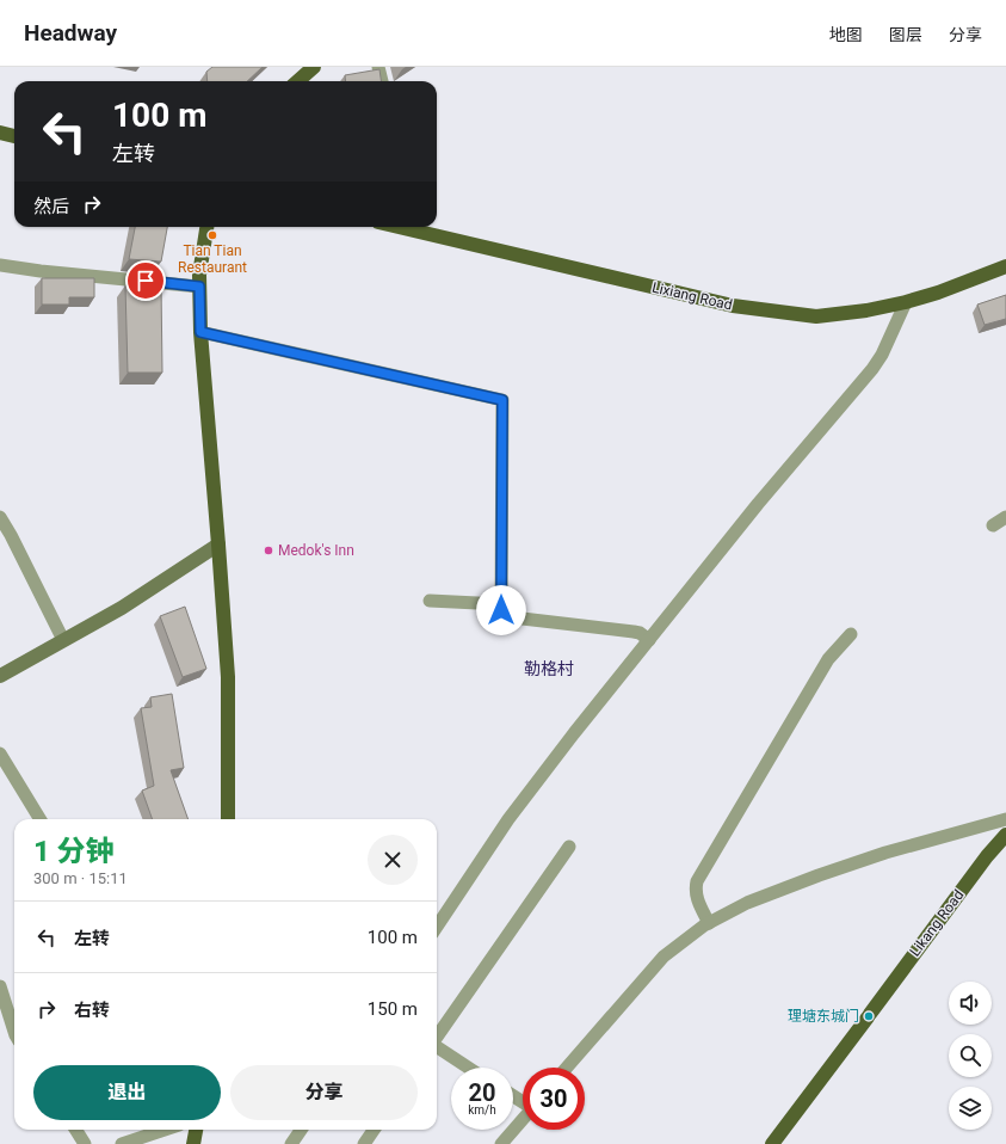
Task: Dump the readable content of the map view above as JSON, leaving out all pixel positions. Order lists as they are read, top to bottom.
{
  "streets": {
    "main road": ["Lixiang Road", "Likang Road"]
  },
  "districts": ["勒格村"],
  "places": ["Tian Tian Restaurant", "Medok's Inn", "理塘东城门"],
  "page": {
    "header": "Headway",
    "nav": ["地图", "图层", "分享"],
    "turn": ["100 m", "左转"],
    "then": "然后",
    "heading": ["1 分钟", "300 m · 15:11"],
    "list": [
      {
        "name": "左转",
        "value": "100 m"
      },
      {
        "name": "右转",
        "value": "150 m"
      }
    ],
    "buttons": ["退出", "分享"],
    "speed": "20 km/h",
    "limit": "30"
  }
}
